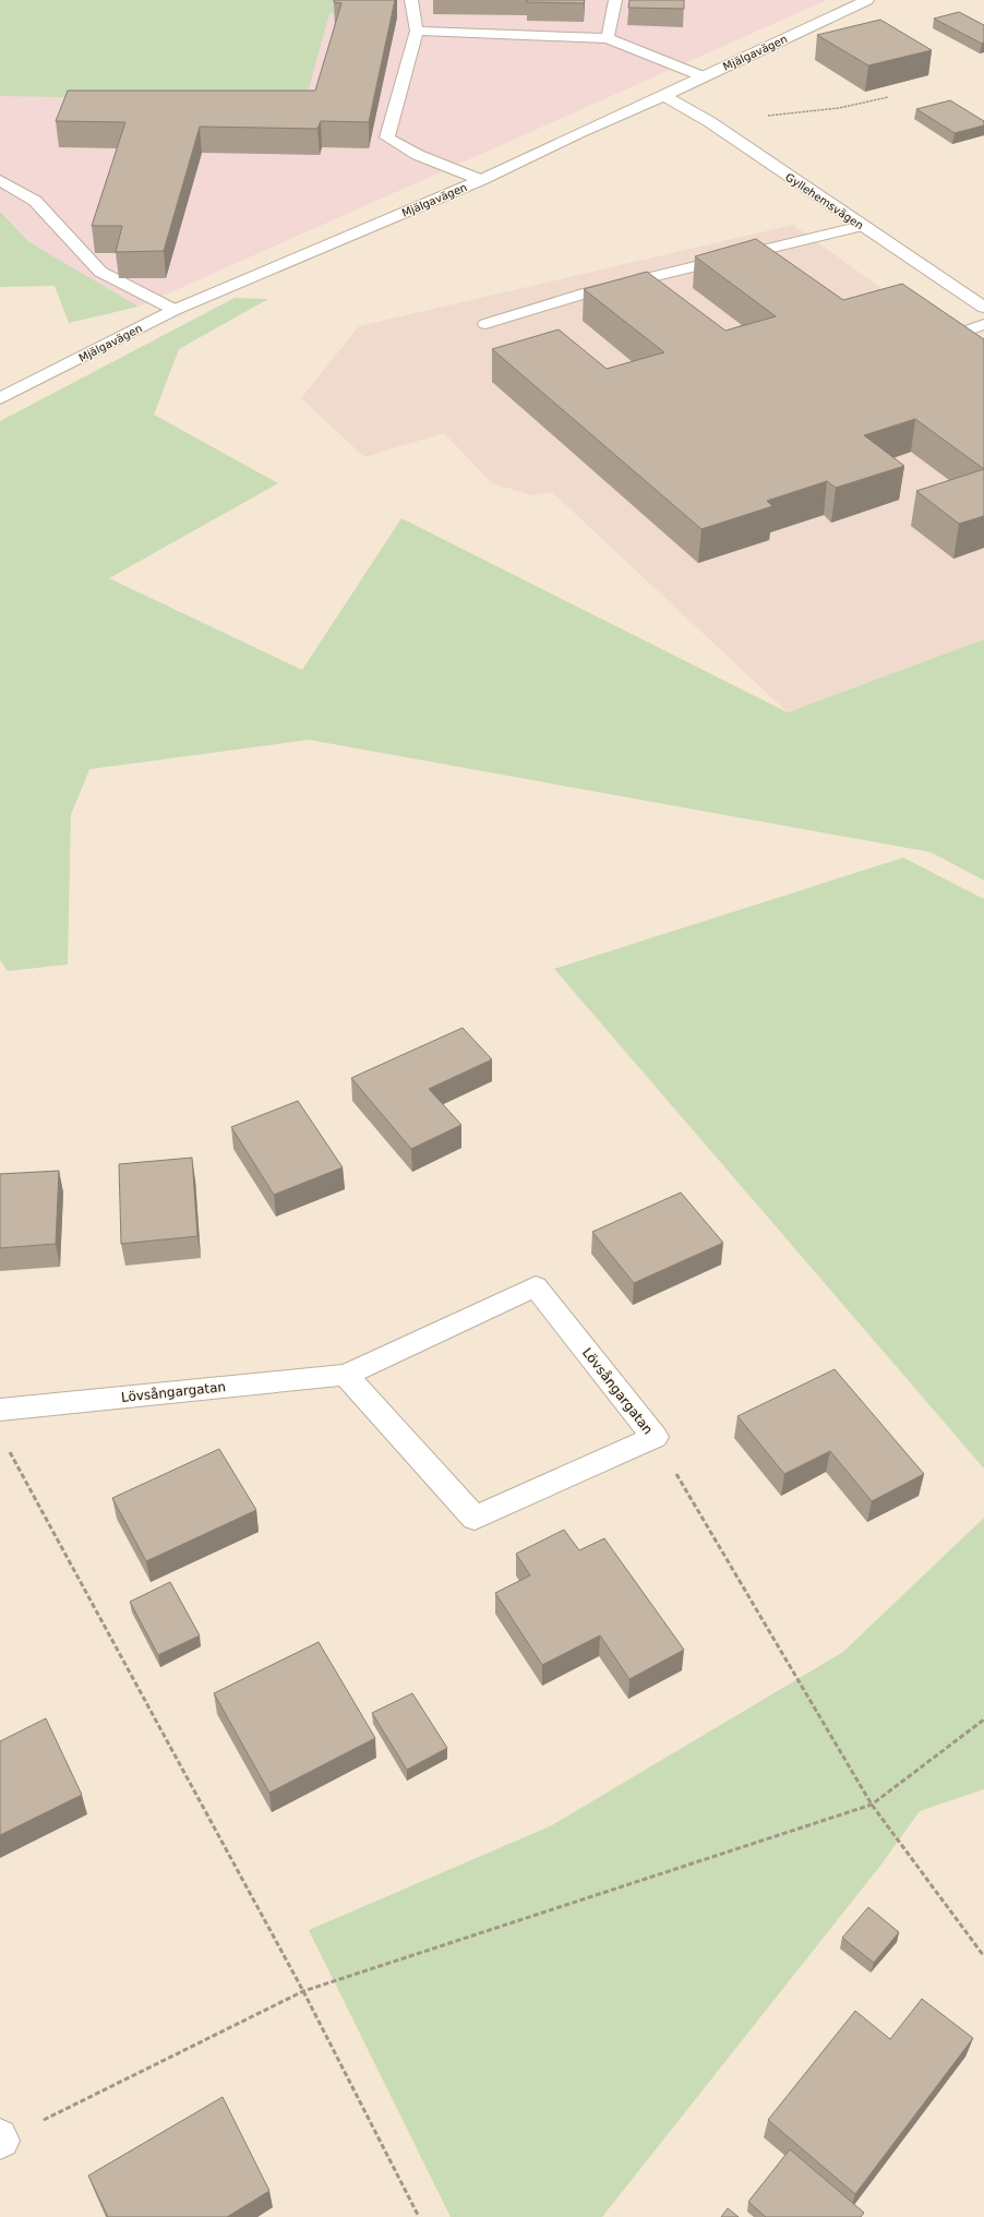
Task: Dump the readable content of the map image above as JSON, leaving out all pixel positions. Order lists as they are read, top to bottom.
{
  "streets": {
    "street": ["Mjälgavägen", "Gyllehemsvägen", "Lövsångargatan"]
  },
  "crossings": [
    ["Mjälgavägen", "Gyllehemsvägen"]
  ]
}
